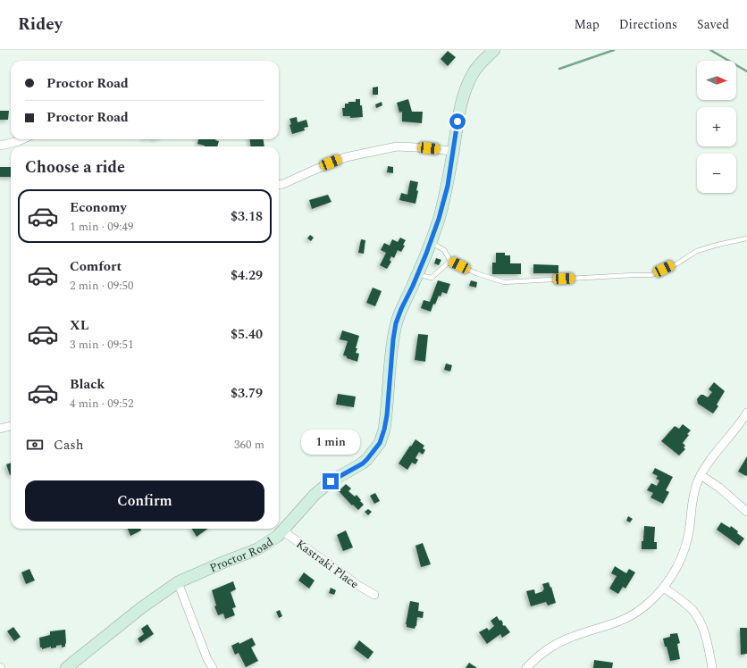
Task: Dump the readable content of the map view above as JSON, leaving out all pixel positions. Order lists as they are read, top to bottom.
{
  "streets": {
    "main road": ["Proctor Road"],
    "street": ["Kastraki Place"]
  },
  "crossings": [
    ["Proctor Road", "Kastraki Place"]
  ],
  "north": "right",
  "page": {
    "header": "Ridey",
    "nav": ["Map", "Directions", "Saved"],
    "map_buttons": ["+", "−"],
    "banner": ["Proctor Road", "Proctor Road"],
    "heading": "Choose a ride",
    "list": [
      {
        "name": "Economy",
        "note": "1 min · 09:49",
        "value": "$3.18"
      },
      {
        "name": "Comfort",
        "note": "2 min · 09:50",
        "value": "$4.29"
      },
      {
        "name": "XL",
        "note": "3 min · 09:51",
        "value": "$5.40"
      },
      {
        "name": "Black",
        "note": "4 min · 09:52",
        "value": "$3.79"
      }
    ],
    "pay": ["Cash", "360 m"],
    "bubble": "1 min",
    "buttons": "Confirm"
  }
}
